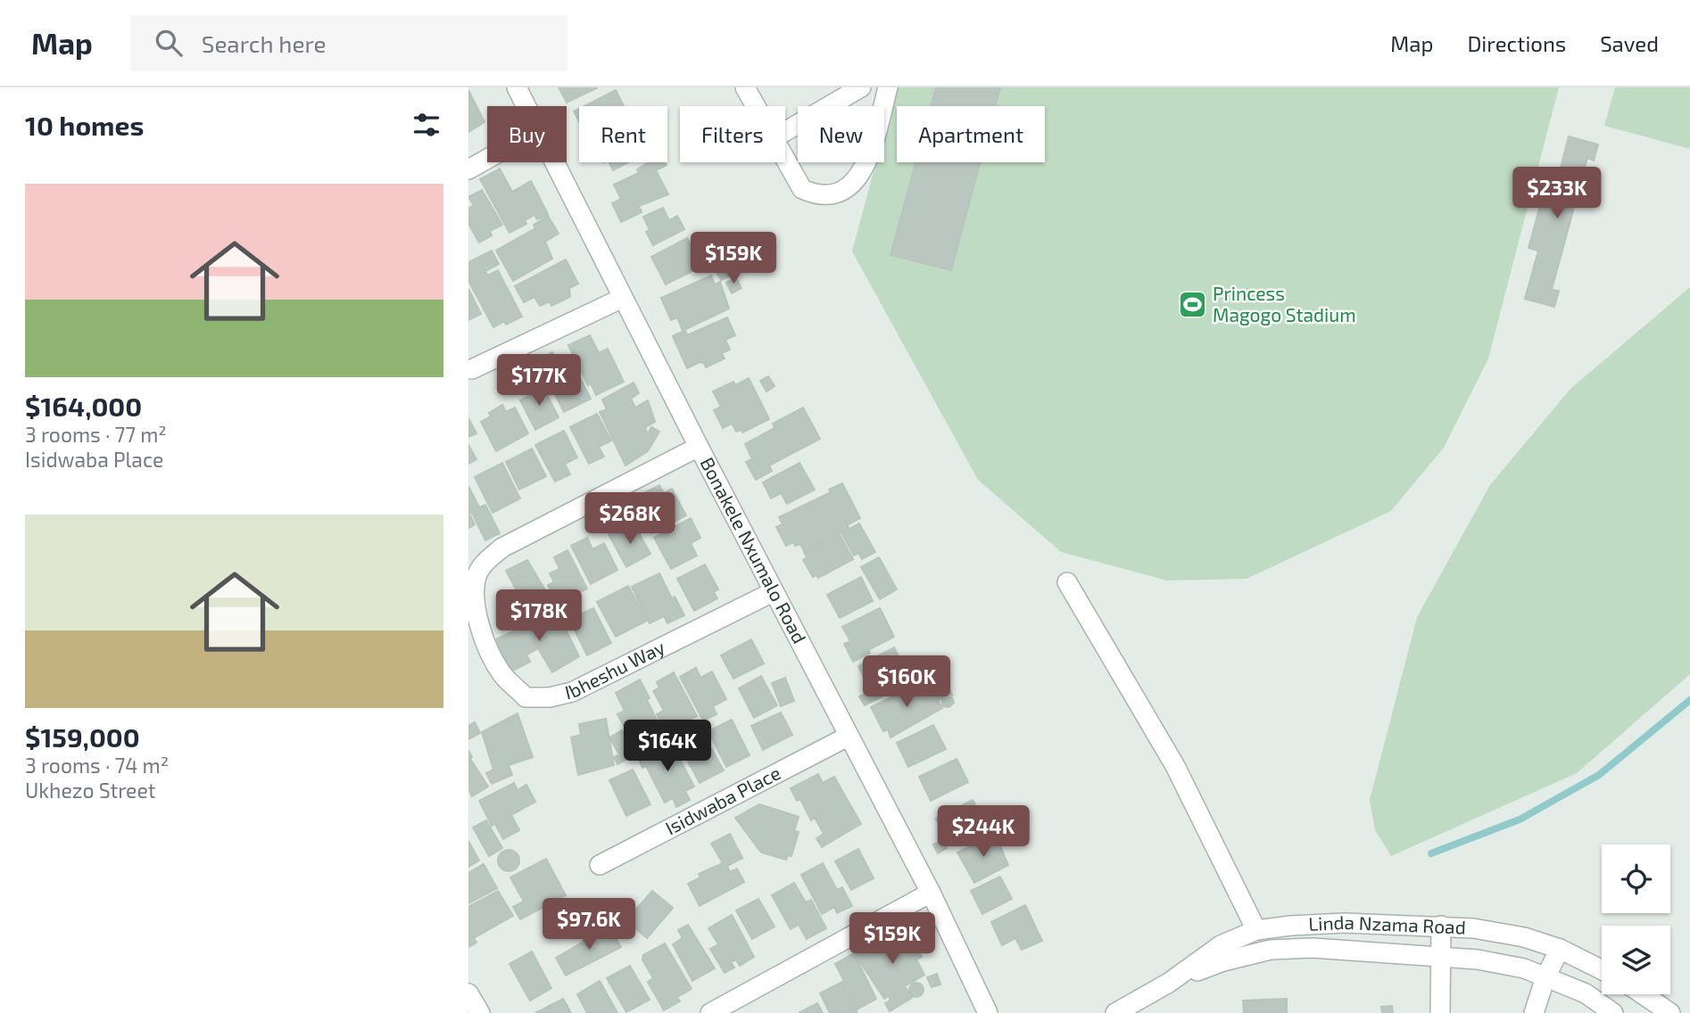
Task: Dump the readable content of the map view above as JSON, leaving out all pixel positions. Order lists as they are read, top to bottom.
{
  "streets": {
    "street": [
      "Bonakele Nxumalo Road",
      "Ibheshu Way",
      "Isidwaba Place",
      "Linda Nzama Road"
    ]
  },
  "crossings": [
    ["Bonakele Nxumalo Road", "Ibheshu Way"],
    ["Bonakele Nxumalo Road", "Isidwaba Place"]
  ],
  "places": {
    "sports": ["Princess Magogo Stadium"]
  },
  "page": {
    "header": "Map",
    "search": "Search here",
    "nav": ["Map", "Directions", "Saved"],
    "heading": "10 homes",
    "chip": [
      "Buy",
      "Rent",
      "Filters",
      "New",
      "Apartment"
    ],
    "list": [
      {
        "name": "$164,000",
        "note": "3 rooms · 77 m² · Isidwaba Place"
      },
      {
        "name": "$159,000",
        "note": "3 rooms · 74 m² · Ukhezo Street"
      }
    ],
    "price": [
      "$233K",
      "$159K",
      "$177K",
      "$268K",
      "$178K",
      "$160K",
      "$164K",
      "$244K",
      "$97.6K",
      "$159K"
    ]
  }
}
